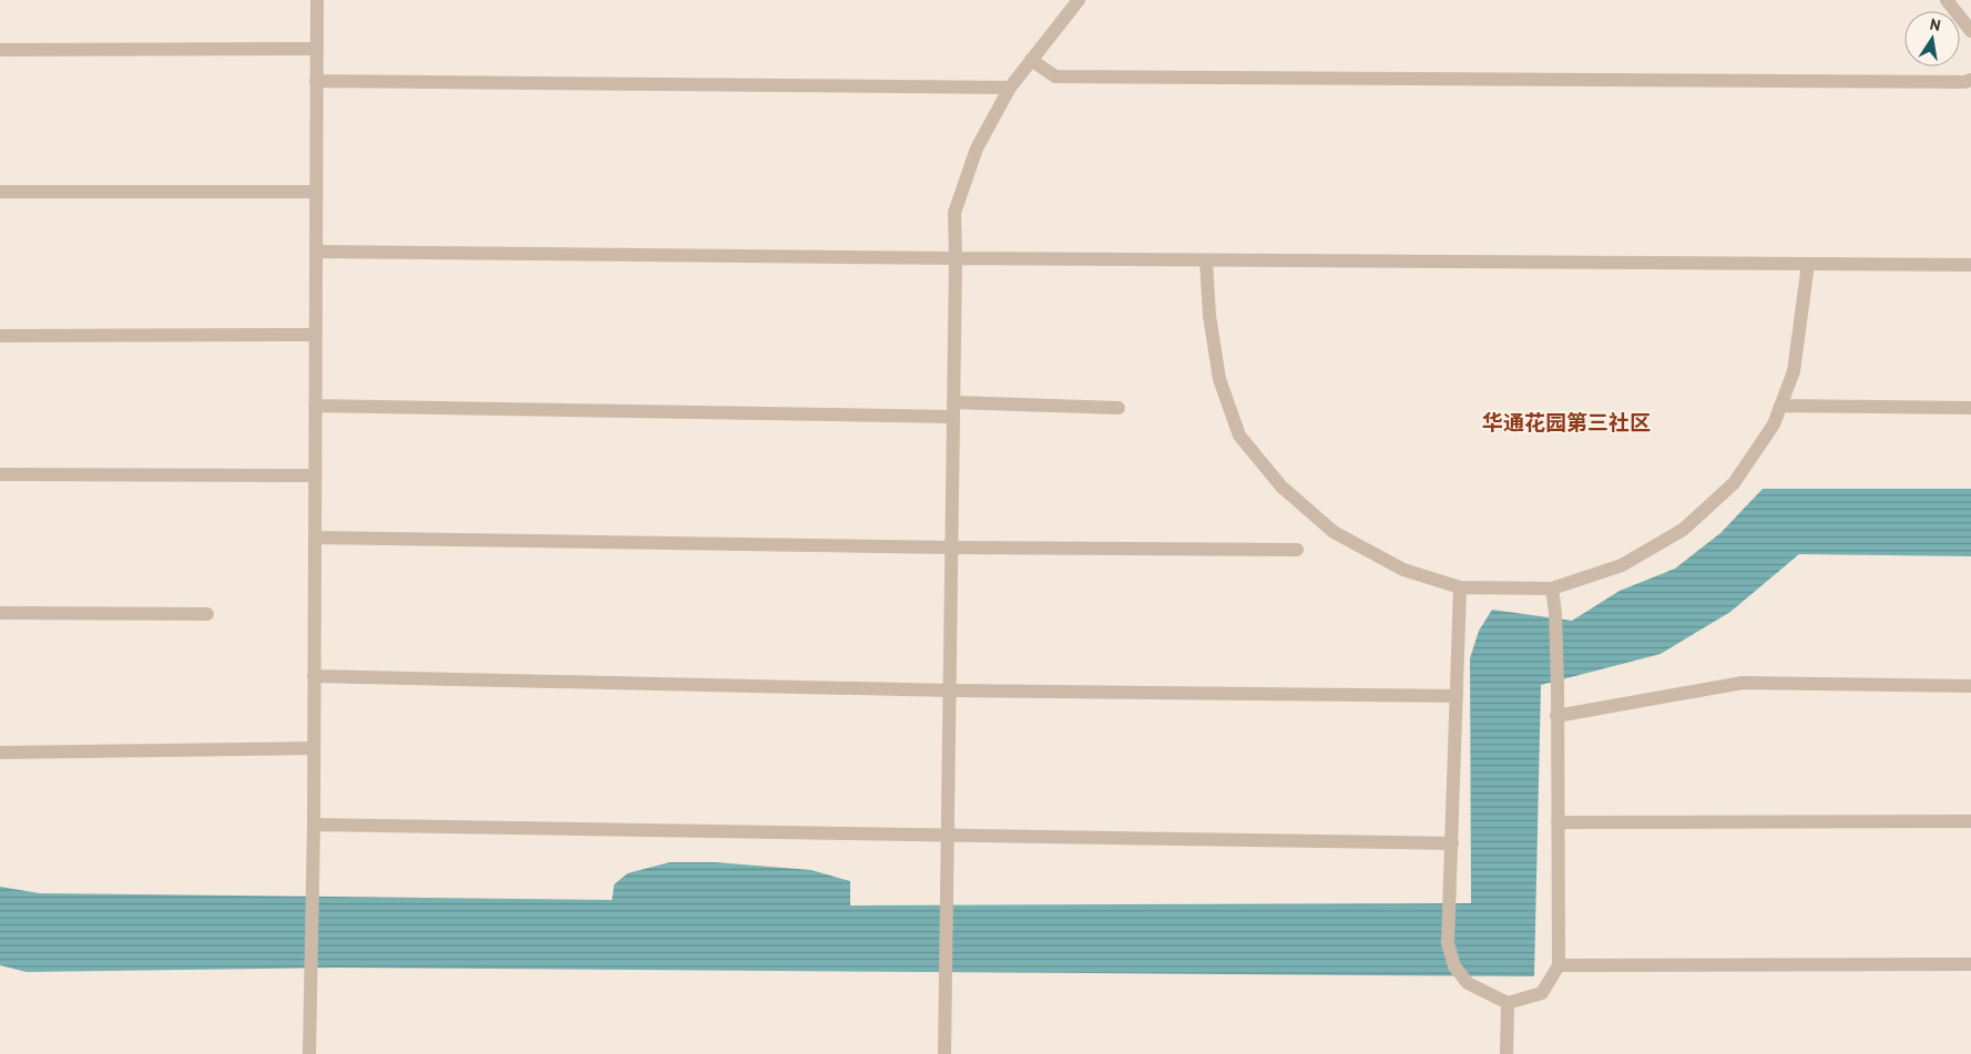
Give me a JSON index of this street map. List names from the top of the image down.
{
  "districts": ["华通花园第三社区"],
  "north": "top"
}
